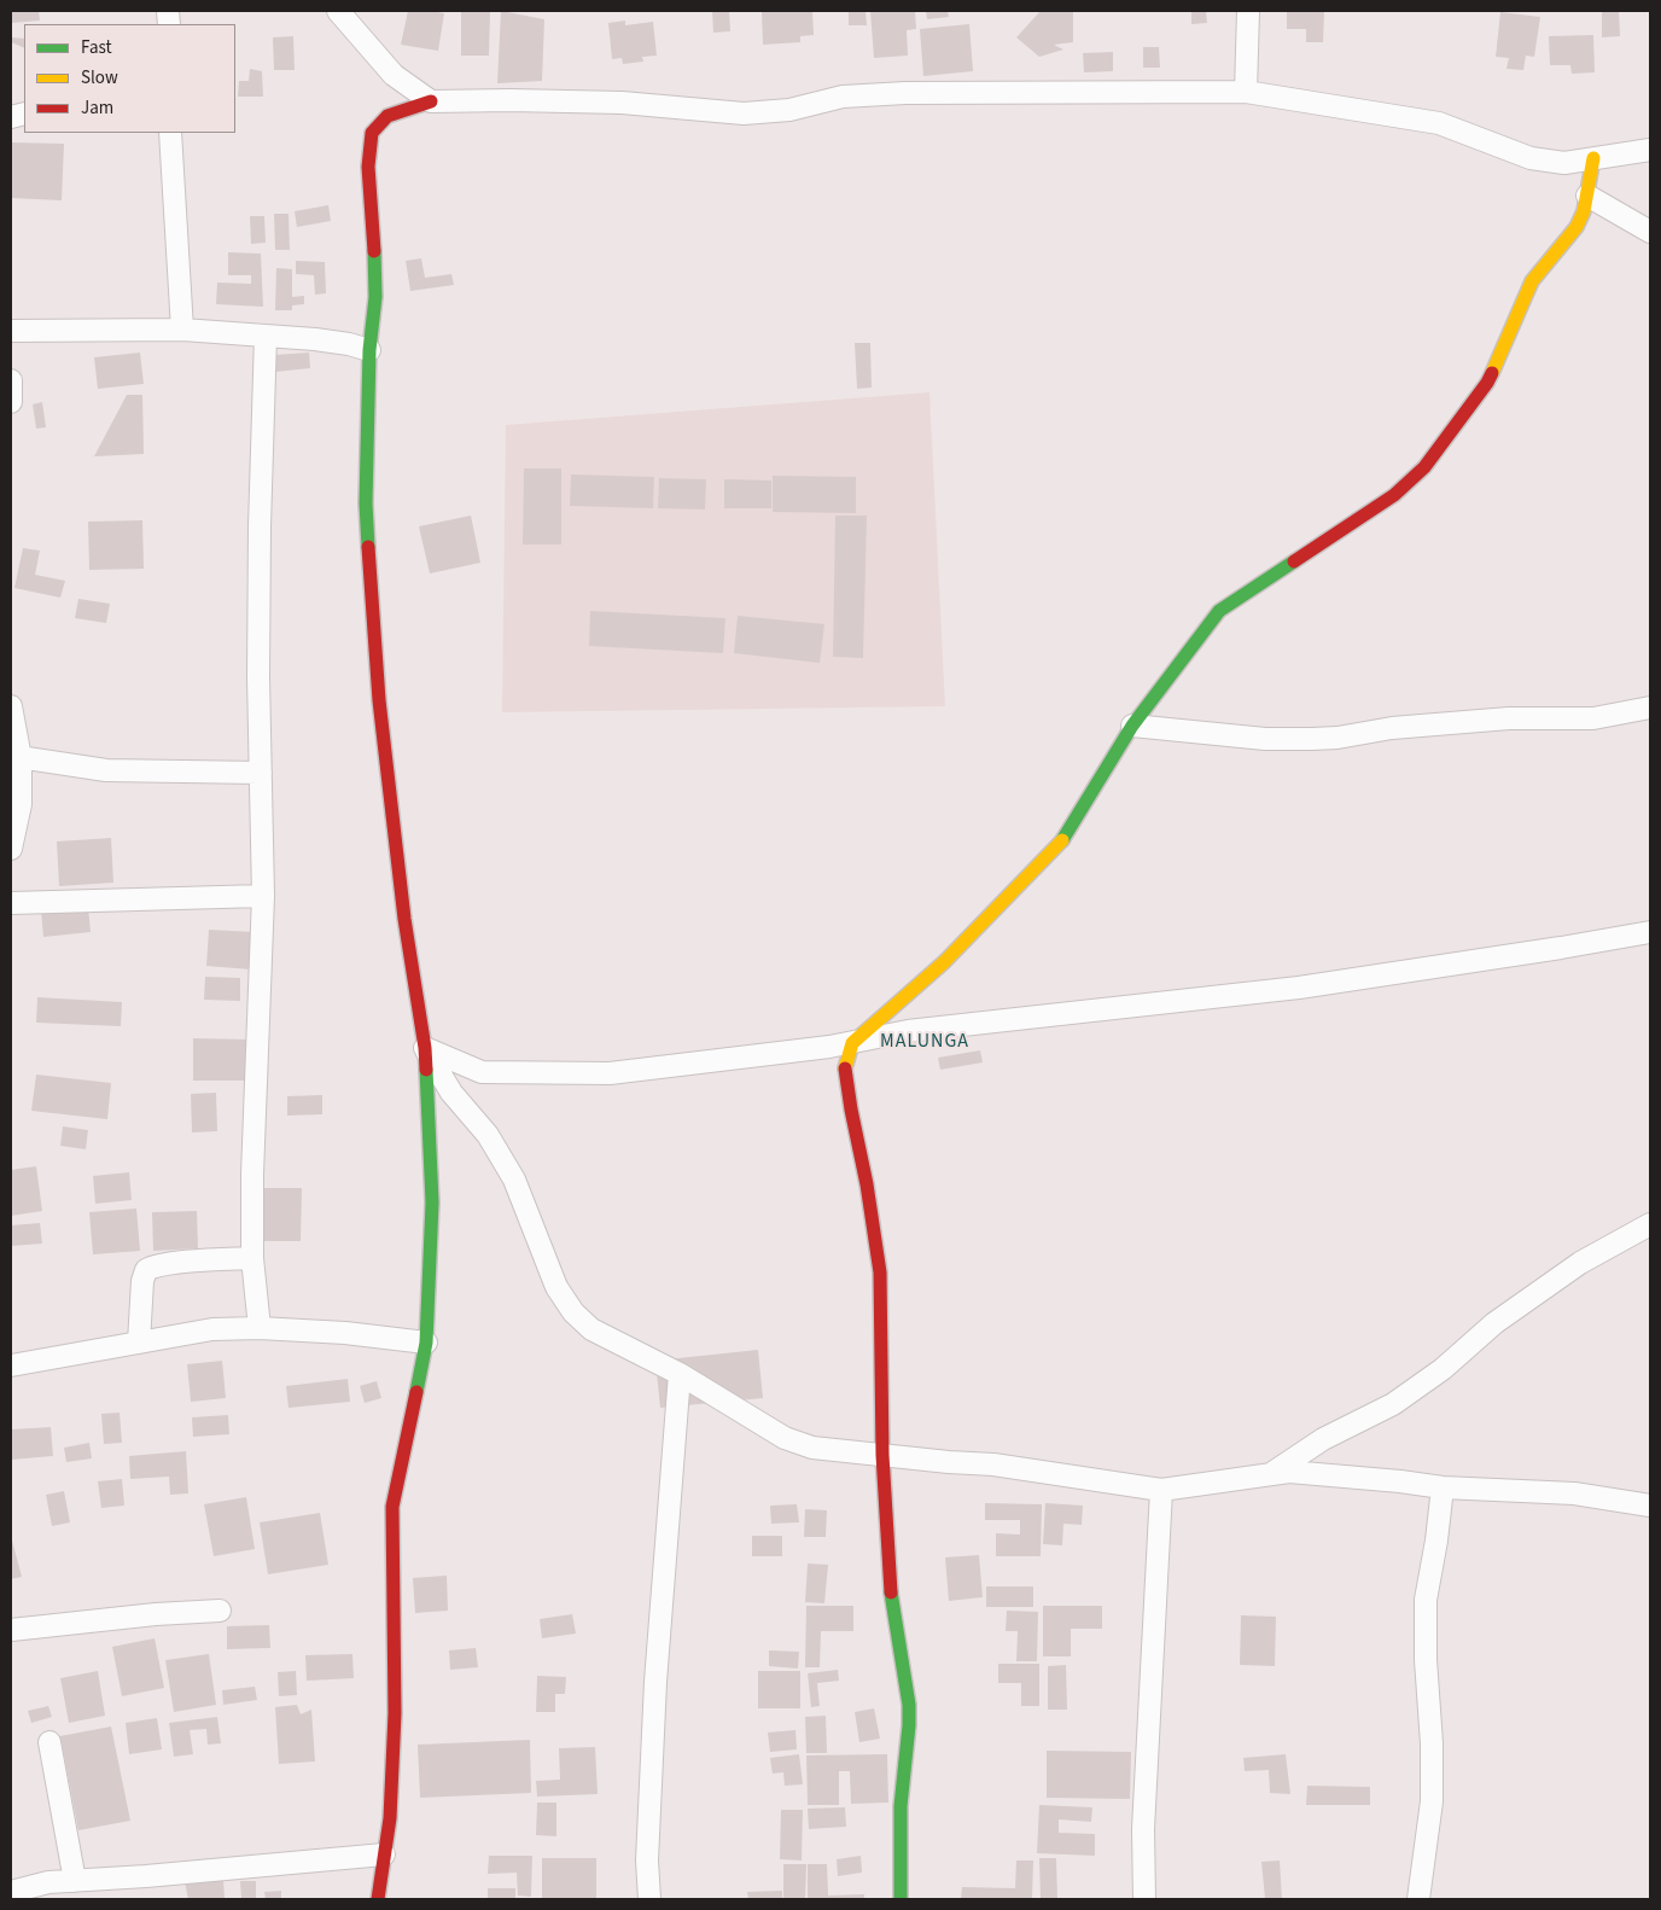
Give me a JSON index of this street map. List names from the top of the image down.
{
  "districts": ["MALUNGA"],
  "legend": ["Fast", "Slow", "Jam"]
}
